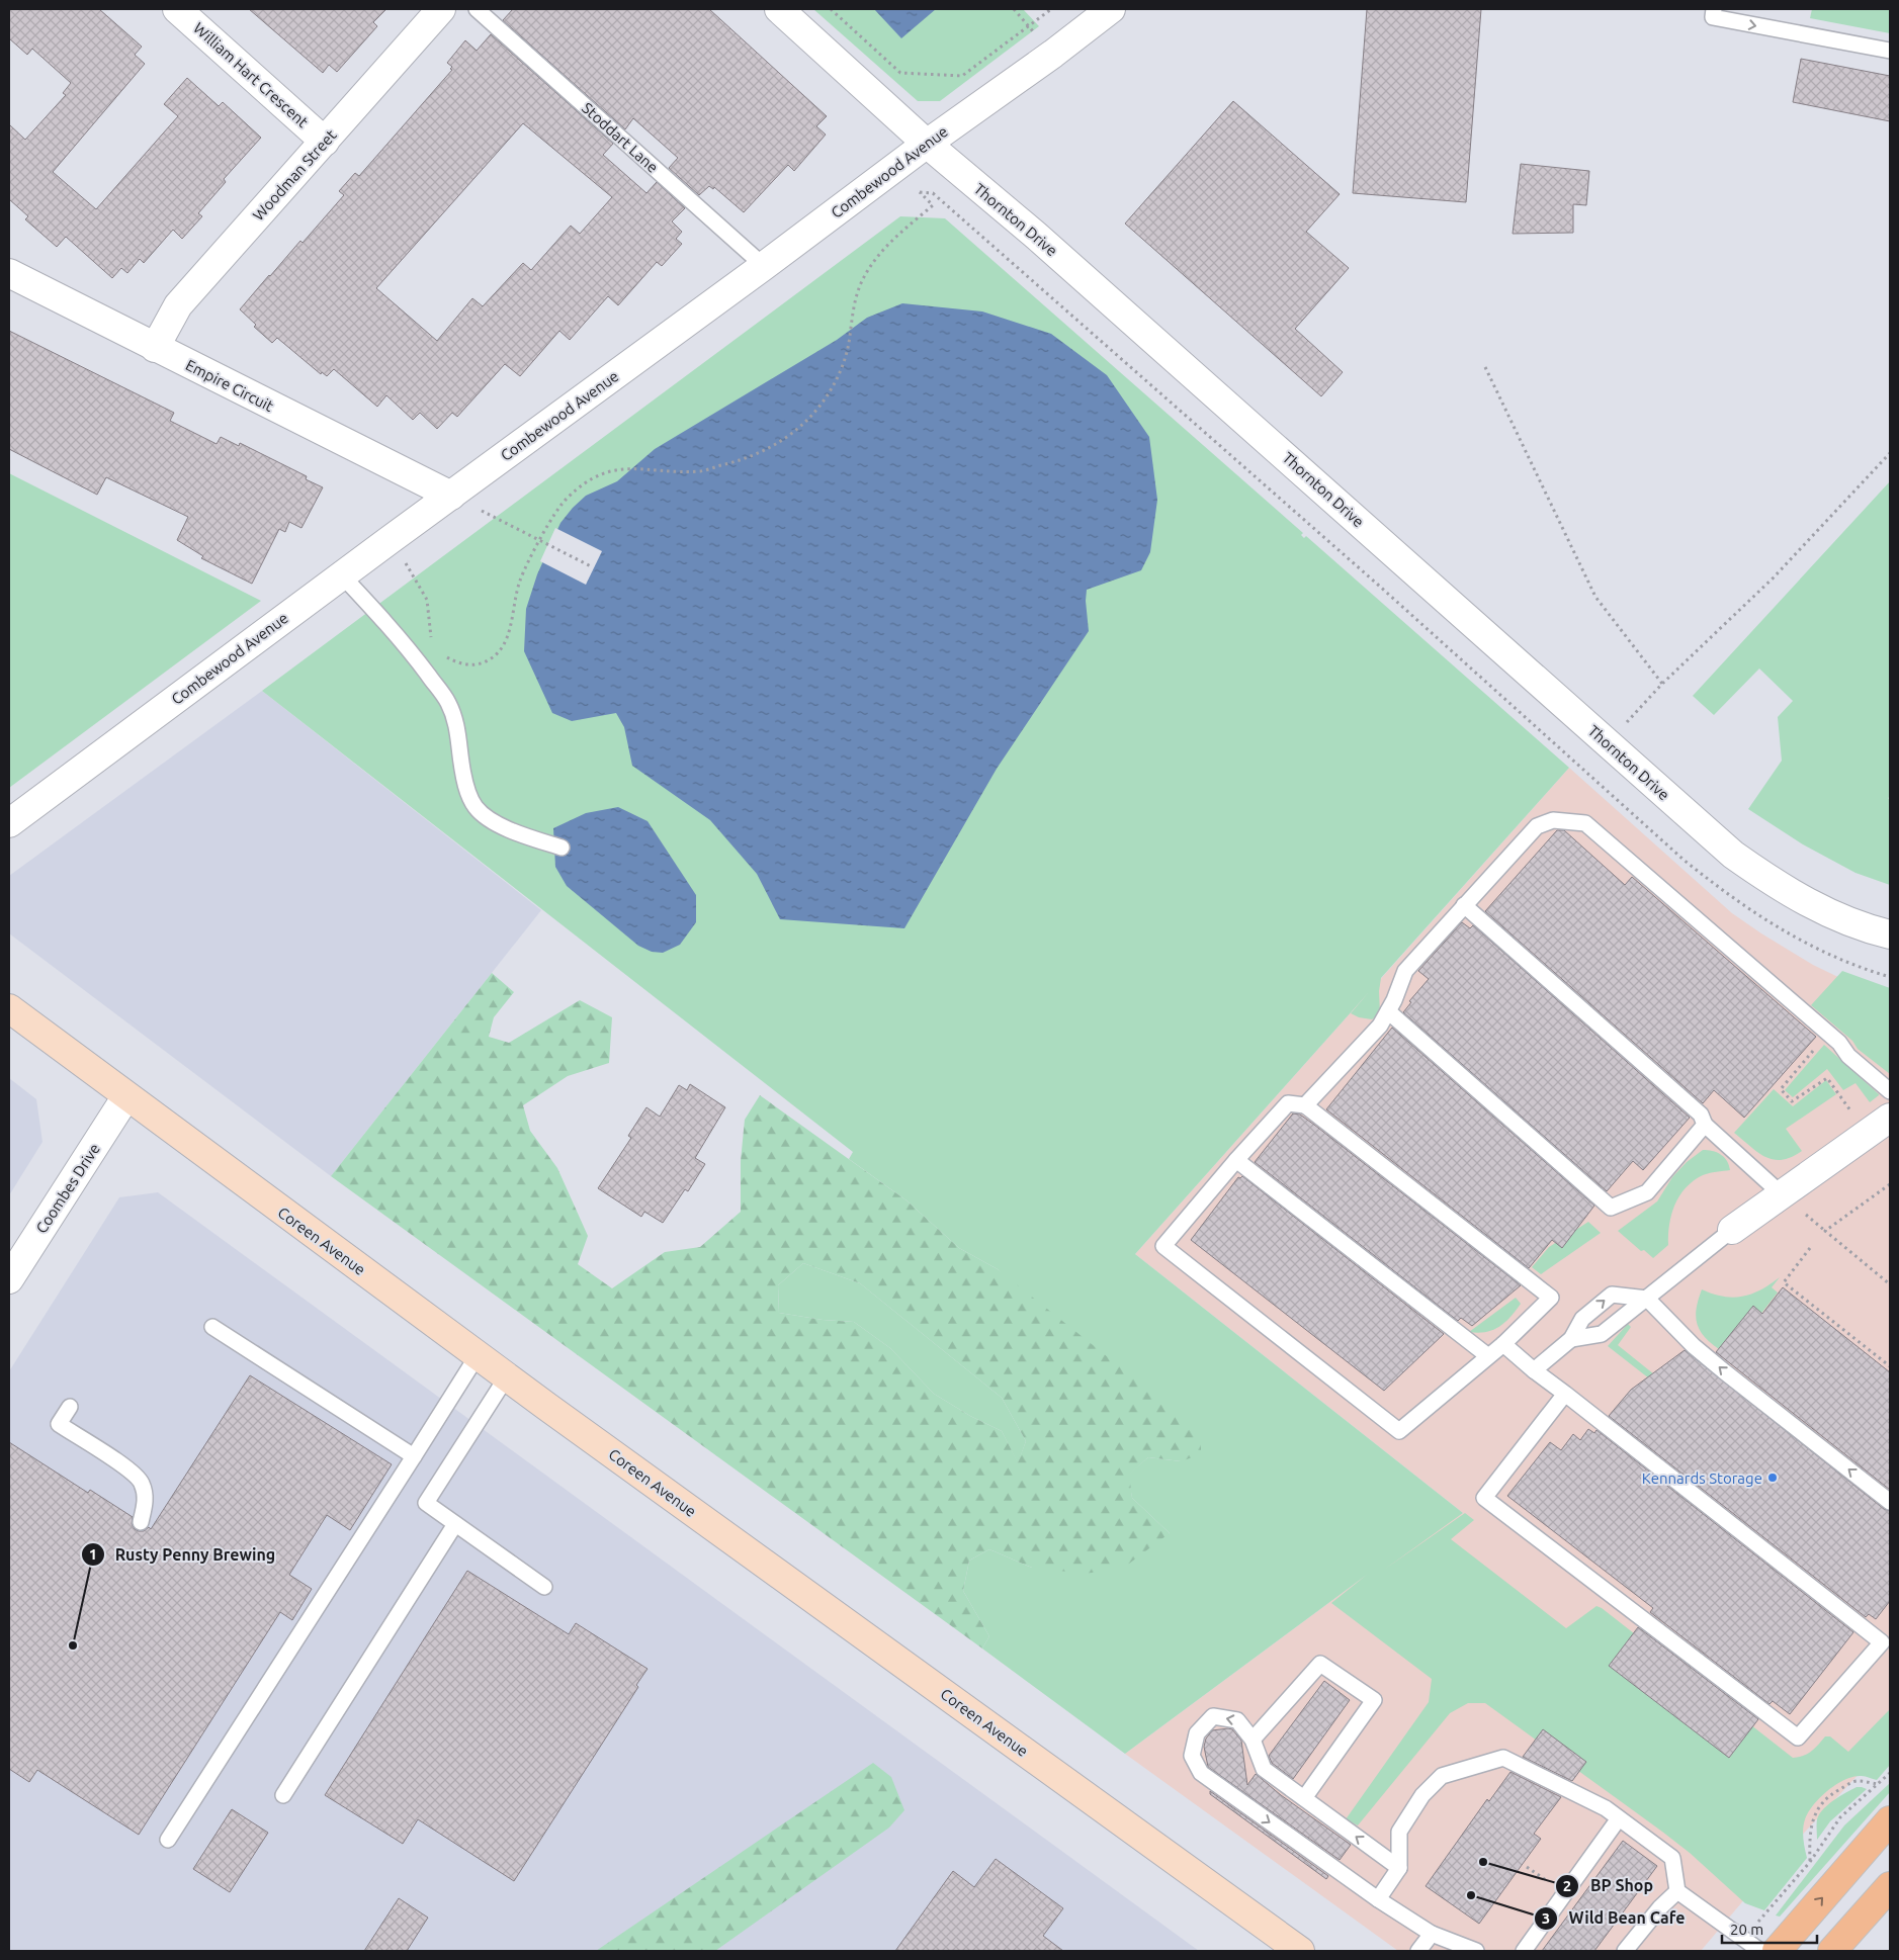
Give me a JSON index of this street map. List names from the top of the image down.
{
  "streets": {
    "street": [
      "William Hart Crescent",
      "Combewood Avenue",
      "Woodman Street",
      "Thornton Drive",
      "Empire Circuit",
      "Coombes Drive",
      "Coreen Avenue"
    ],
    "lane": ["Stoddart Lane"]
  },
  "crossings": [
    ["William Hart Crescent", "Woodman Street"],
    ["Stoddart Lane", "Combewood Avenue"],
    ["Combewood Avenue", "Thornton Drive"],
    ["Combewood Avenue", "Empire Circuit"],
    ["Woodman Street", "Empire Circuit"],
    ["Coombes Drive", "Coreen Avenue"]
  ],
  "places": [
    "Kennards Storage",
    "Rusty Penny Brewing",
    "BP Shop",
    "Wild Bean Cafe"
  ],
  "scale_bar": "20 m"
}
